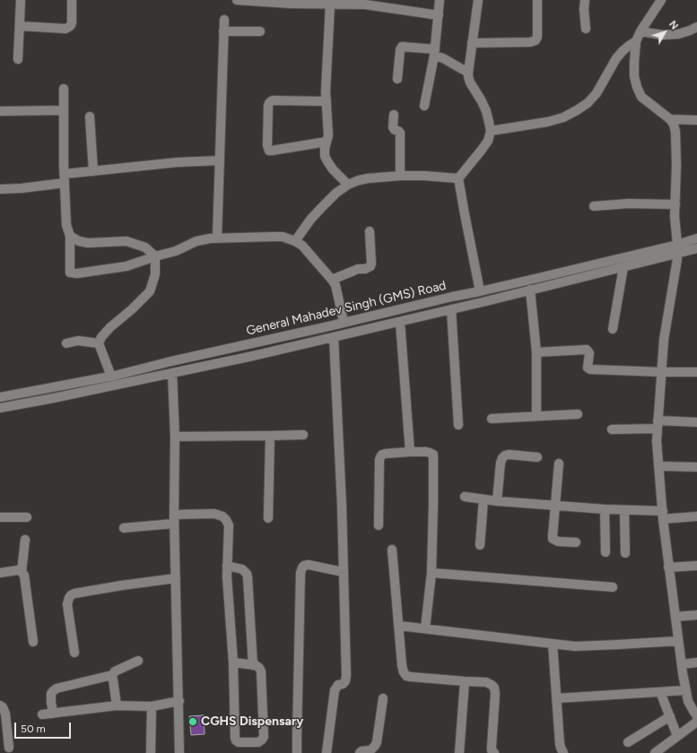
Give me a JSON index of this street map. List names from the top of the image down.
{
  "streets": {
    "street": ["General Mahadev Singh (GMS) Road"]
  },
  "places": ["CGHS Dispensary"],
  "scale_bar": "50 m",
  "north": "top right"
}
